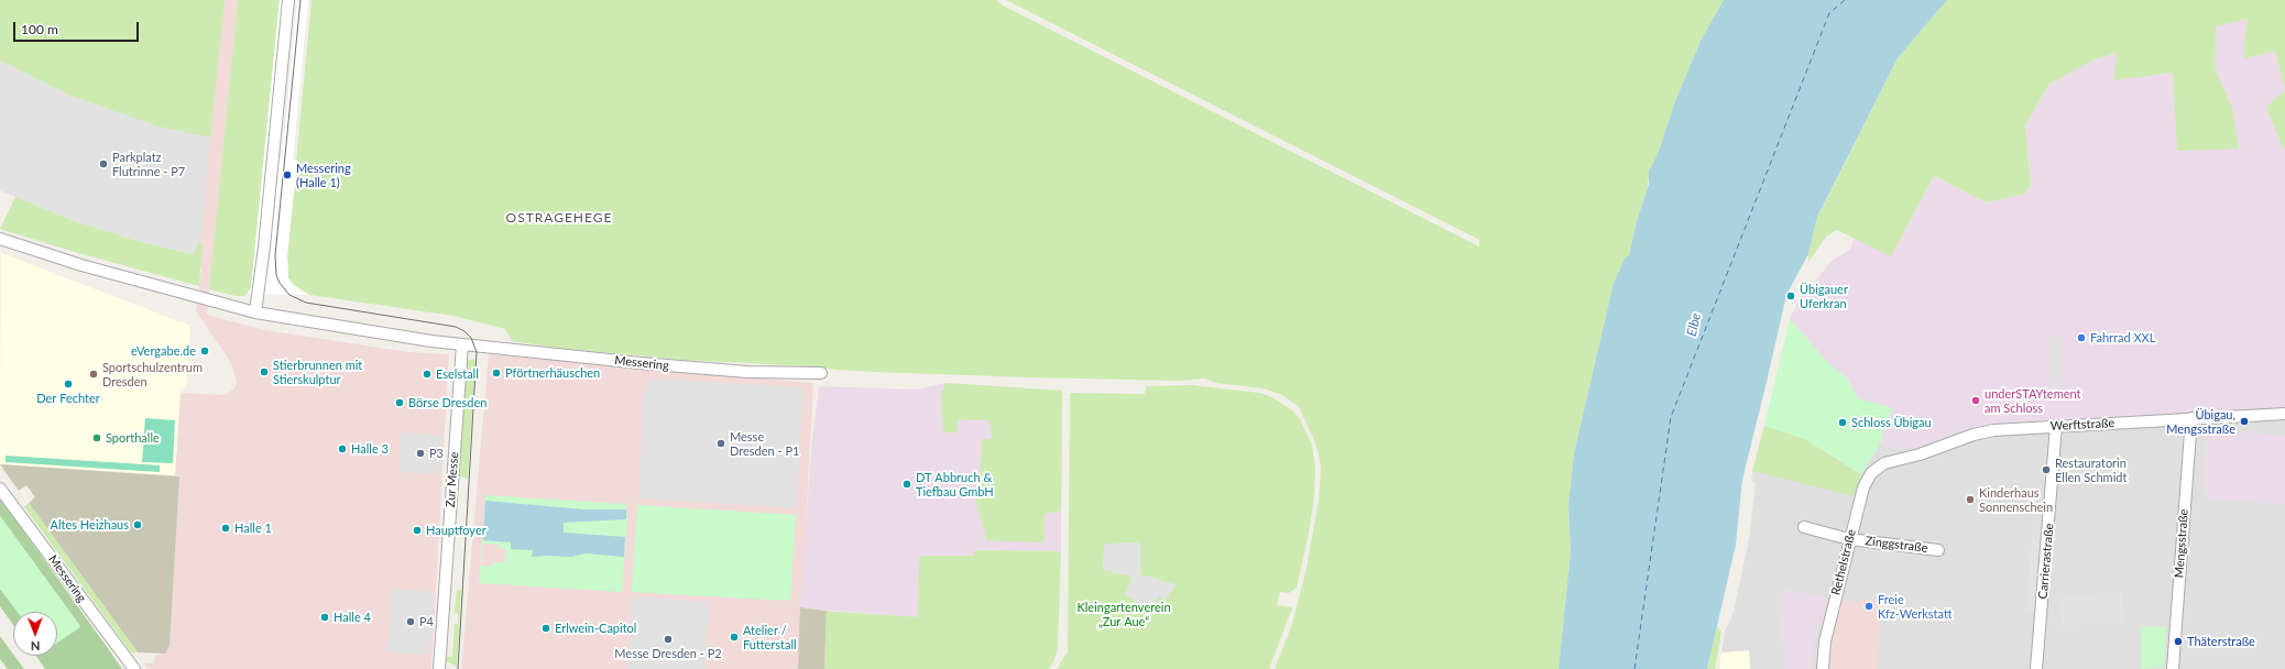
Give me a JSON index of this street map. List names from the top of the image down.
{
  "streets": {
    "street": [
      "Messering",
      "Werftstraße",
      "Zur Messe",
      "Mengsstraße",
      "Zinggstraße",
      "Carrierastraße",
      "Rethelstraße"
    ]
  },
  "crossings": [
    ["Messering", "Zur Messe"],
    ["Werftstraße", "Mengsstraße"],
    ["Werftstraße", "Carrierastraße"],
    ["Werftstraße", "Rethelstraße"],
    ["Zinggstraße", "Rethelstraße"]
  ],
  "districts": ["OSTRAGEHEGE"],
  "water": ["Elbe"],
  "parks": ["Kleingartenverein „Zur Aue“"],
  "places": [
    "Parkplatz Flutrinne - P7",
    "Messering (Halle 1)",
    "Übigauer Uferkran",
    "Fahrrad XXL",
    "eVergabe.de",
    "Stierbrunnen mit Stierskulptur",
    "Pförtnerhäuschen",
    "Sportschulzentrum Dresden",
    "Eselstall",
    "Der Fechter",
    "underSTAYtement am Schloss",
    "Börse Dresden",
    "Übigau, Mengsstraße",
    "Schloss Übigau",
    "Sporthalle",
    "Messe Dresden - P1",
    "Halle 3",
    "P3",
    "Restauratorin Ellen Schmidt",
    "DT Abbruch & Tiefbau GmbH",
    "Kinderhaus Sonnenschein",
    "Altes Heizhaus",
    "Halle 1",
    "Hauptfoyer",
    "Freie Kfz-Werkstatt",
    "Halle 4",
    "P4",
    "Erlwein-Capitol",
    "Atelier / Futterstall",
    "Messe Dresden - P2",
    "Thäterstraße"
  ],
  "scale_bar": "100 m",
  "north": "bottom"
}
